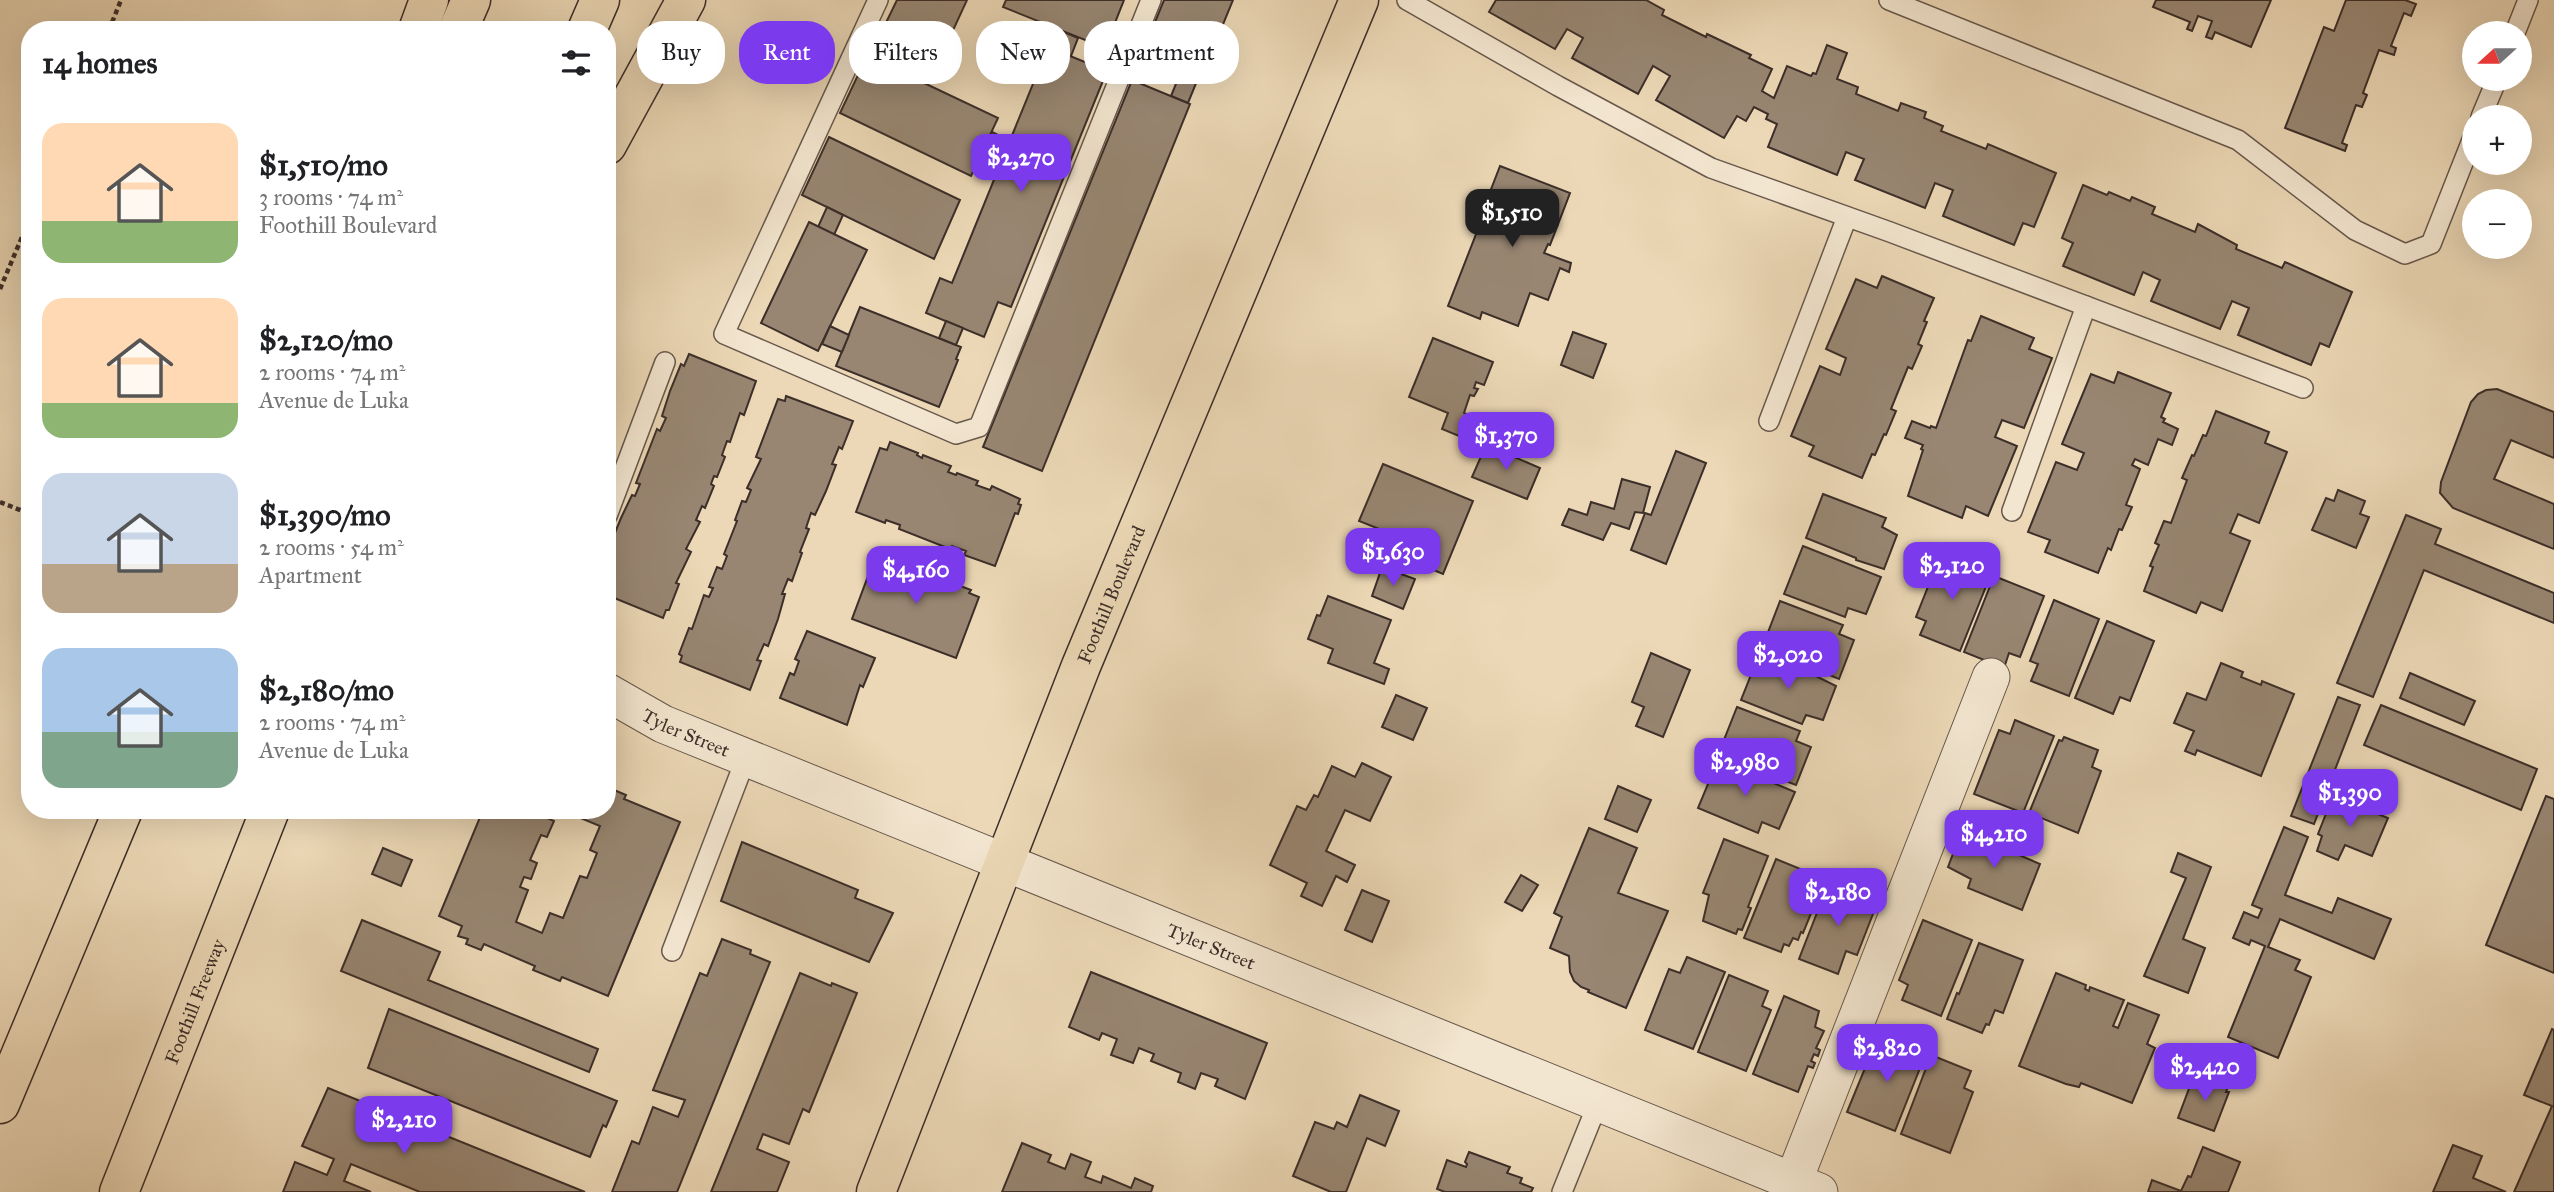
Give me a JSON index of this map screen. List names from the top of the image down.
{
  "streets": {
    "main road": ["Foothill Boulevard", "Foothill Freeway"],
    "street": ["Tyler Street"]
  },
  "crossings": [
    ["Foothill Boulevard", "Tyler Street"]
  ],
  "north": "left",
  "page": {
    "map_buttons": ["+", "−"],
    "chip": [
      "Buy",
      "Rent",
      "Filters",
      "New",
      "Apartment"
    ],
    "heading": "14 homes",
    "list": [
      {
        "name": "$1,510/mo",
        "note": "3 rooms · 74 m² · Foothill Boulevard"
      },
      {
        "name": "$2,120/mo",
        "note": "2 rooms · 74 m² · Avenue de Luka"
      },
      {
        "name": "$1,390/mo",
        "note": "2 rooms · 54 m² · Apartment"
      },
      {
        "name": "$2,180/mo",
        "note": "2 rooms · 74 m² · Avenue de Luka"
      }
    ],
    "price": [
      "$2,270",
      "$1,510",
      "$1,370",
      "$1,630",
      "$2,120",
      "$4,160",
      "$2,020",
      "$2,980",
      "$1,390",
      "$4,210",
      "$2,180",
      "$2,820",
      "$2,420",
      "$2,210"
    ]
  }
}
